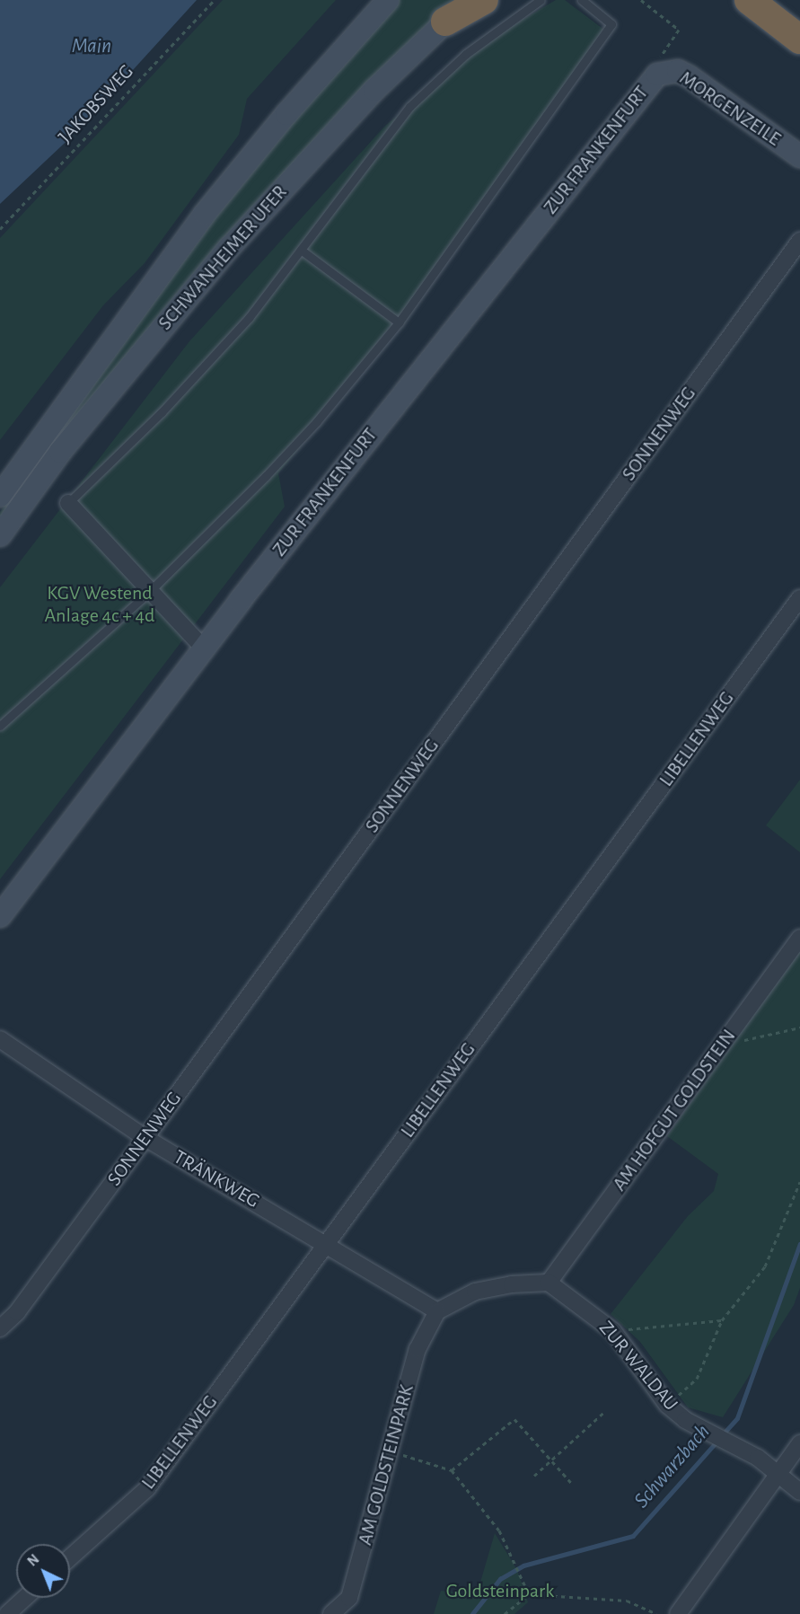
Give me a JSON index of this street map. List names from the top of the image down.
{
  "streets": {
    "main road": ["MORGENZEILE", "ZUR FRANKENFURT", "SCHWANHEIMER UFER"],
    "street": [
      "SONNENWEG",
      "LIBELLENWEG",
      "AM HOFGUT GOLDSTEIN",
      "TRÄNKWEG",
      "ZUR WALDAU",
      "AM GOLDSTEINPARK"
    ],
    "path": ["JAKOBSWEG"]
  },
  "crossings": [
    ["MORGENZEILE", "ZUR FRANKENFURT"],
    ["SONNENWEG", "TRÄNKWEG"],
    ["LIBELLENWEG", "TRÄNKWEG"],
    ["AM HOFGUT GOLDSTEIN", "ZUR WALDAU"],
    ["TRÄNKWEG", "AM GOLDSTEINPARK"]
  ],
  "water": ["Main", "Schwarzbach"],
  "parks": ["KGV Westend Anlage 4c + 4d", "Goldsteinpark"],
  "north": "top left"
}
